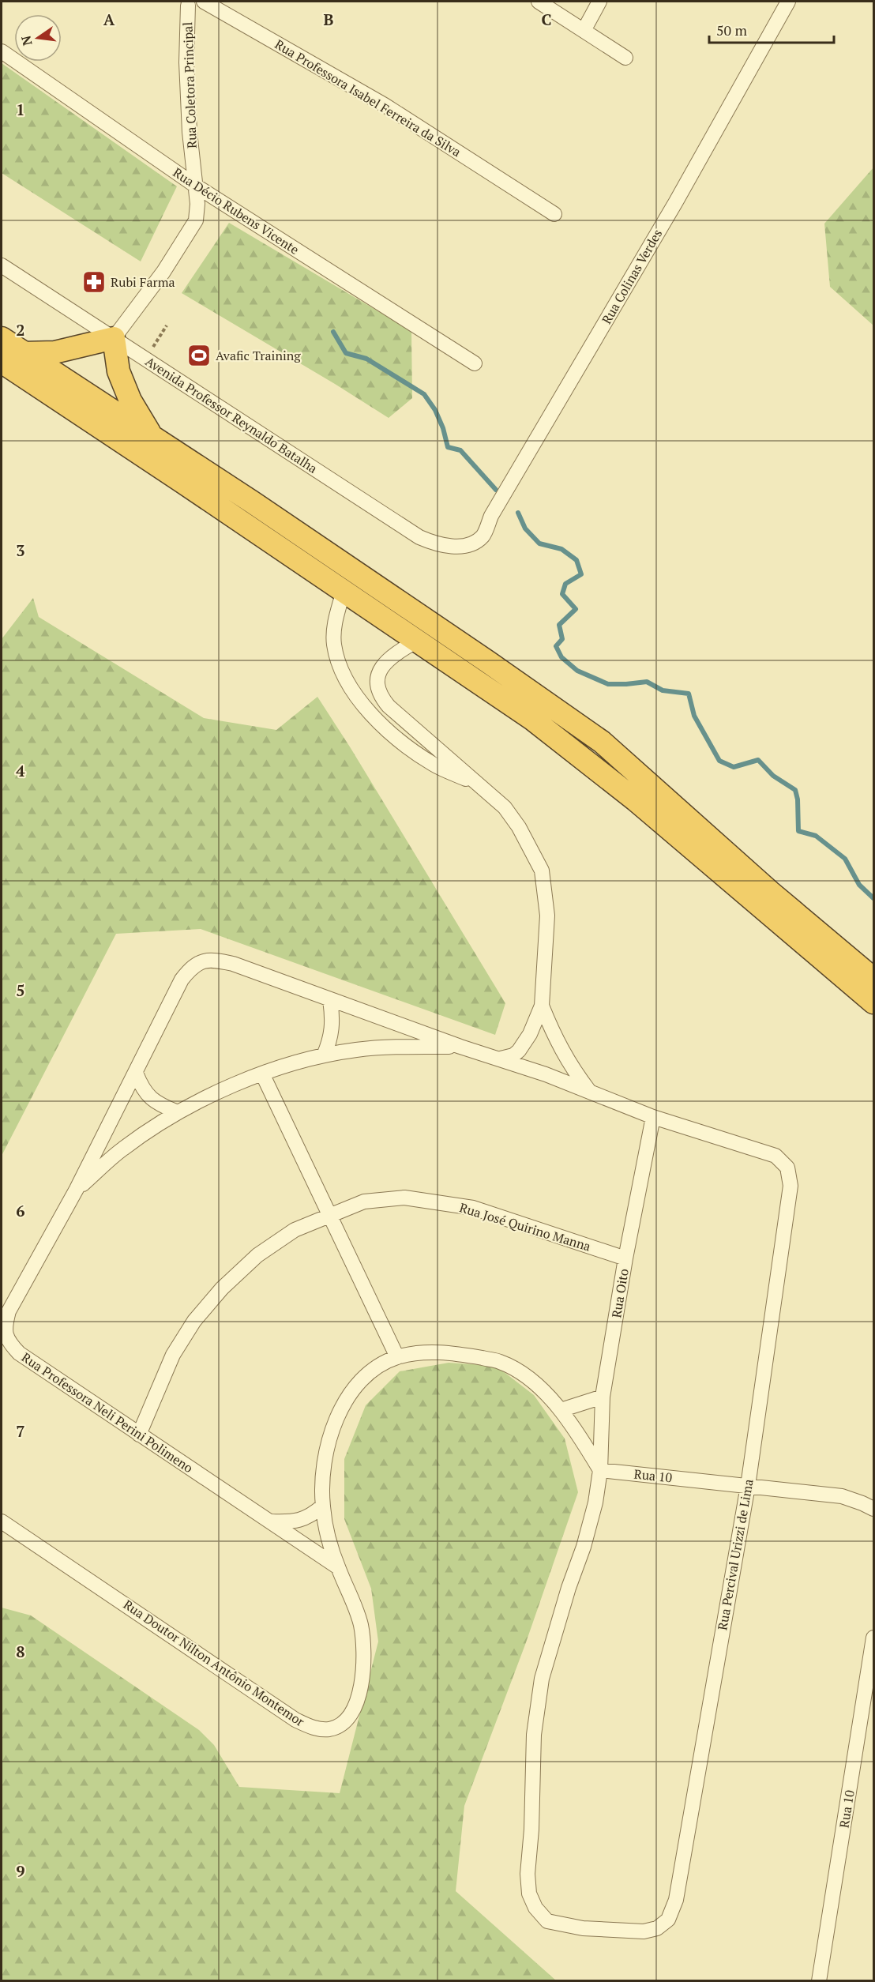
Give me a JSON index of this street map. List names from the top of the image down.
{
  "streets": {
    "street": [
      "Rua Coletora Principal",
      "Rua Professora Isabel Ferreira da Silva",
      "Rua Décio Rubens Vicente",
      "Rua Colinas Verdes",
      "Avenida Professor Reynaldo Batalha",
      "Rua José Quirino Manna",
      "Rua Oito",
      "Rua Professora Neli Perini Polimeno",
      "Rua 10",
      "Rua Percival Urizzi de Lima",
      "Rua Doutor Nilton Antônio Montemor"
    ]
  },
  "crossings": [
    ["Rua Coletora Principal", "Rua Décio Rubens Vicente"],
    ["Rua Coletora Principal", "Avenida Professor Reynaldo Batalha"],
    ["Rua Colinas Verdes", "Avenida Professor Reynaldo Batalha"],
    ["Rua José Quirino Manna", "Rua Oito"],
    ["Rua José Quirino Manna", "Rua Professora Neli Perini Polimeno"],
    ["Rua Oito", "Rua 10"],
    ["Rua Oito", "Rua Percival Urizzi de Lima"],
    ["Rua Oito", "Rua Doutor Nilton Antônio Montemor"],
    ["Rua Professora Neli Perini Polimeno", "Rua Doutor Nilton Antônio Montemor"],
    ["Rua 10", "Rua Percival Urizzi de Lima"],
    ["Rua 10", "Rua Doutor Nilton Antônio Montemor"],
    ["Rua Percival Urizzi de Lima", "Rua Doutor Nilton Antônio Montemor"]
  ],
  "places": {
    "pharmacy": ["Rubi Farma"],
    "sports": ["Avafic Training"]
  },
  "scale_bar": "50 m",
  "north": "left",
  "grid": {
    "columns": ["A", "B", "C"],
    "rows": [
      "1",
      "2",
      "3",
      "4",
      "5",
      "6",
      "7",
      "8",
      "9"
    ]
  }
}
